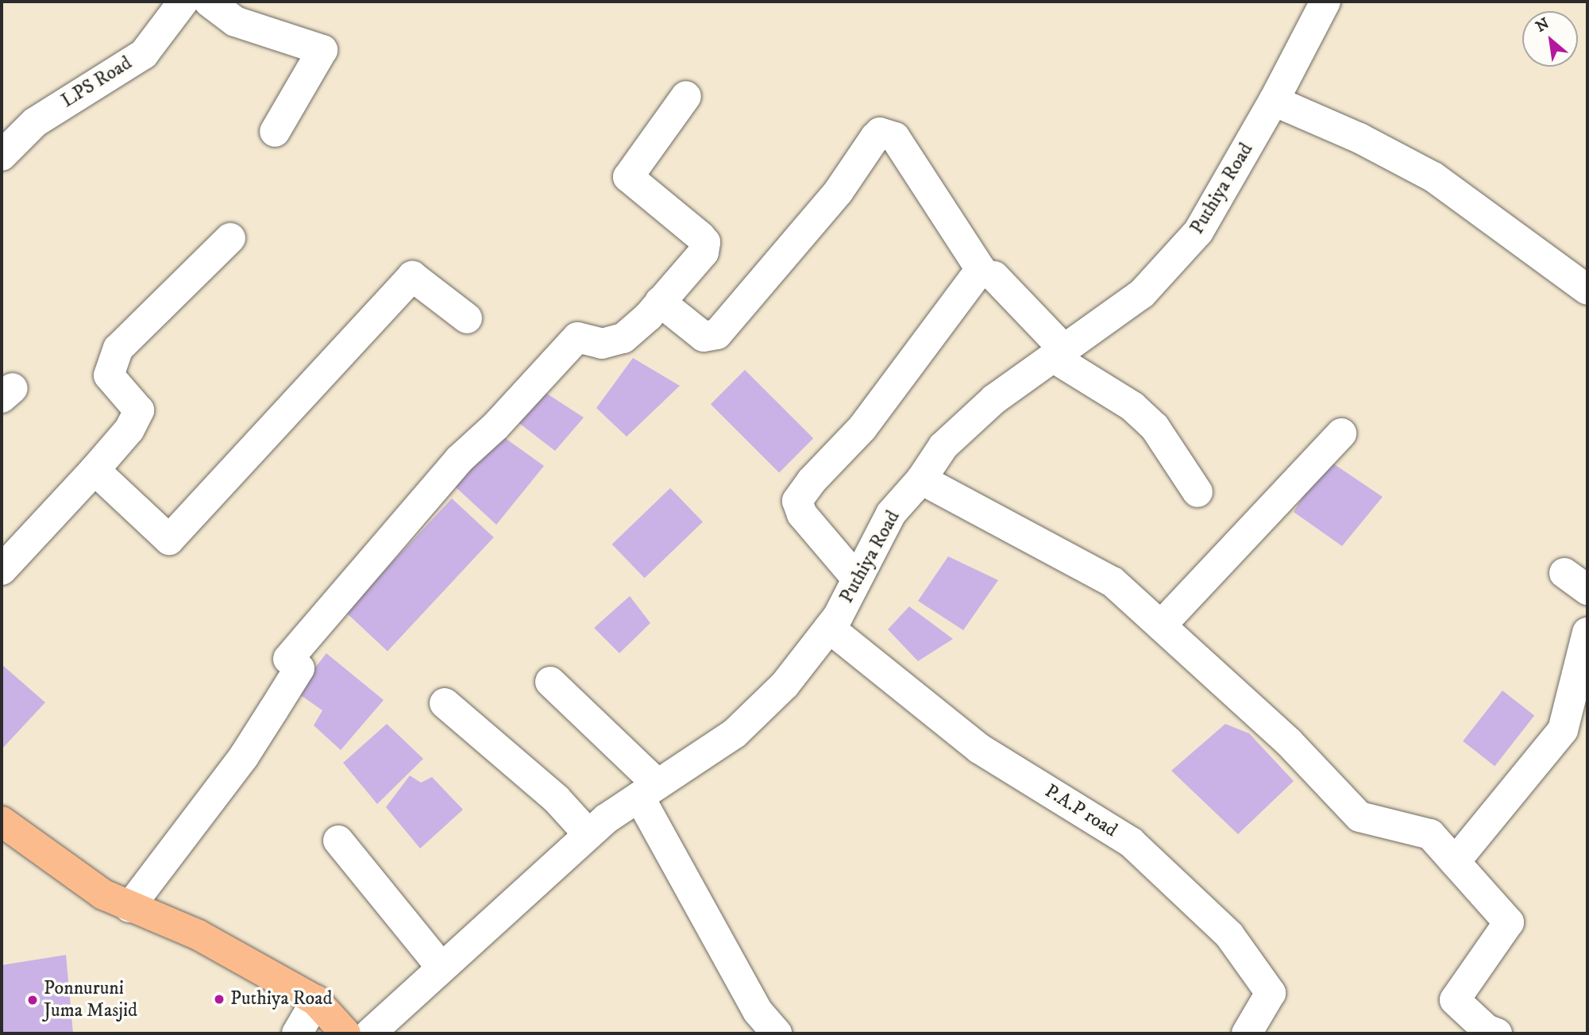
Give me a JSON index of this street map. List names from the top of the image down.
{
  "streets": {
    "street": ["LPS Road", "Puthiya Road", "P.A.P road"]
  },
  "crossings": [
    ["Puthiya Road", "P.A.P road"]
  ],
  "places": ["Puthiya Road", "Ponnuruni Juma Masjid"],
  "north": "top left"
}
